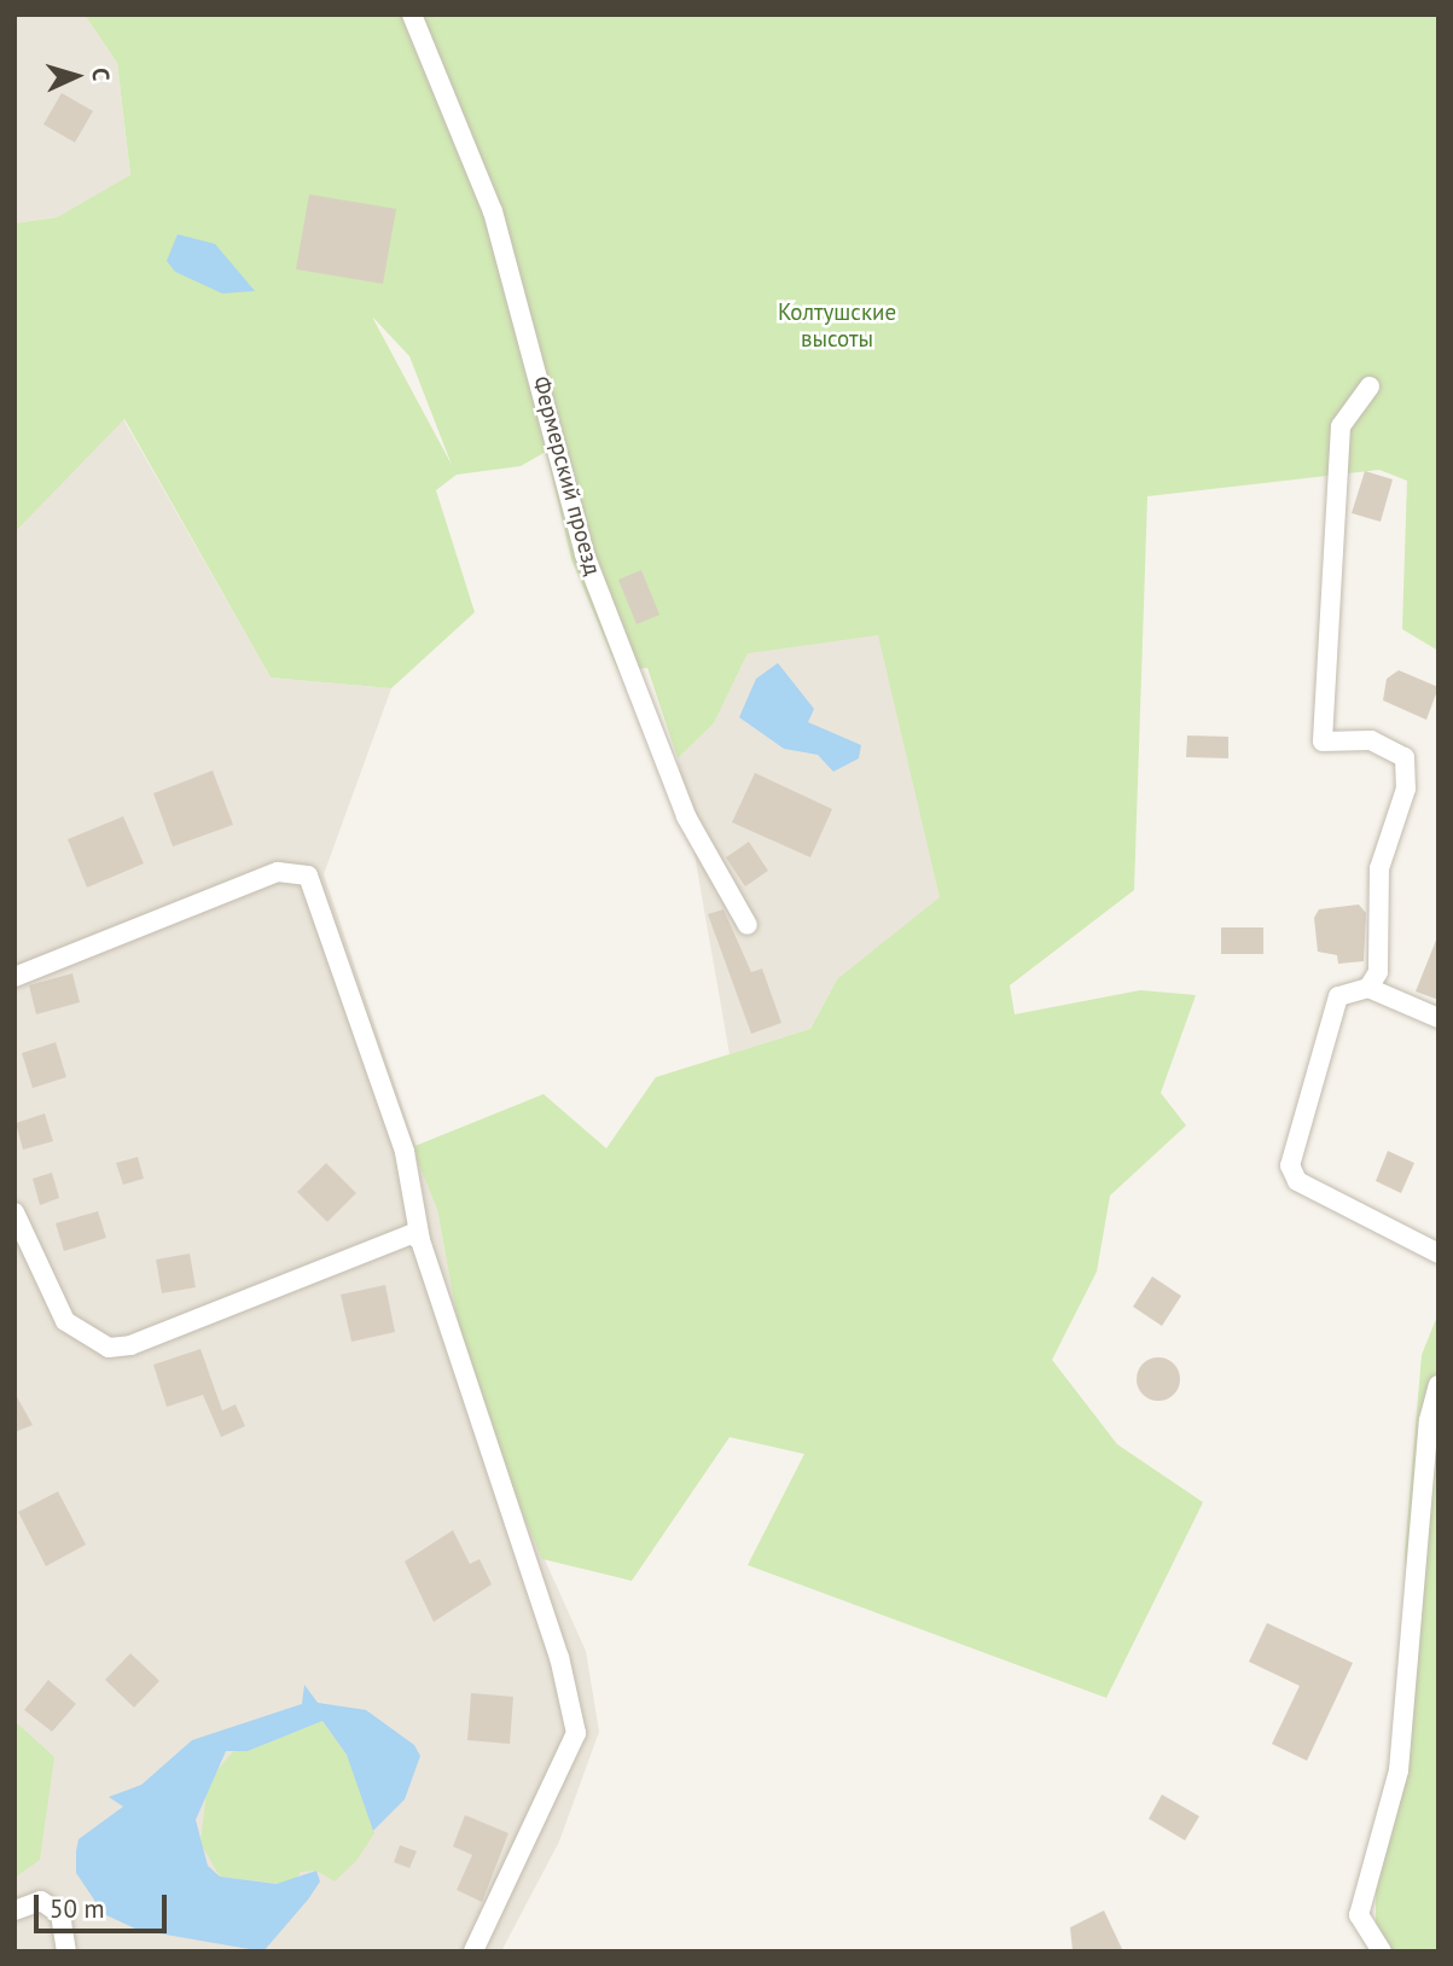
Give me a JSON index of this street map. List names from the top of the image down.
{
  "streets": {
    "street": ["Фермерский проезд"]
  },
  "parks": ["Колтушские высоты"],
  "scale_bar": "50 m",
  "north": "right"
}
